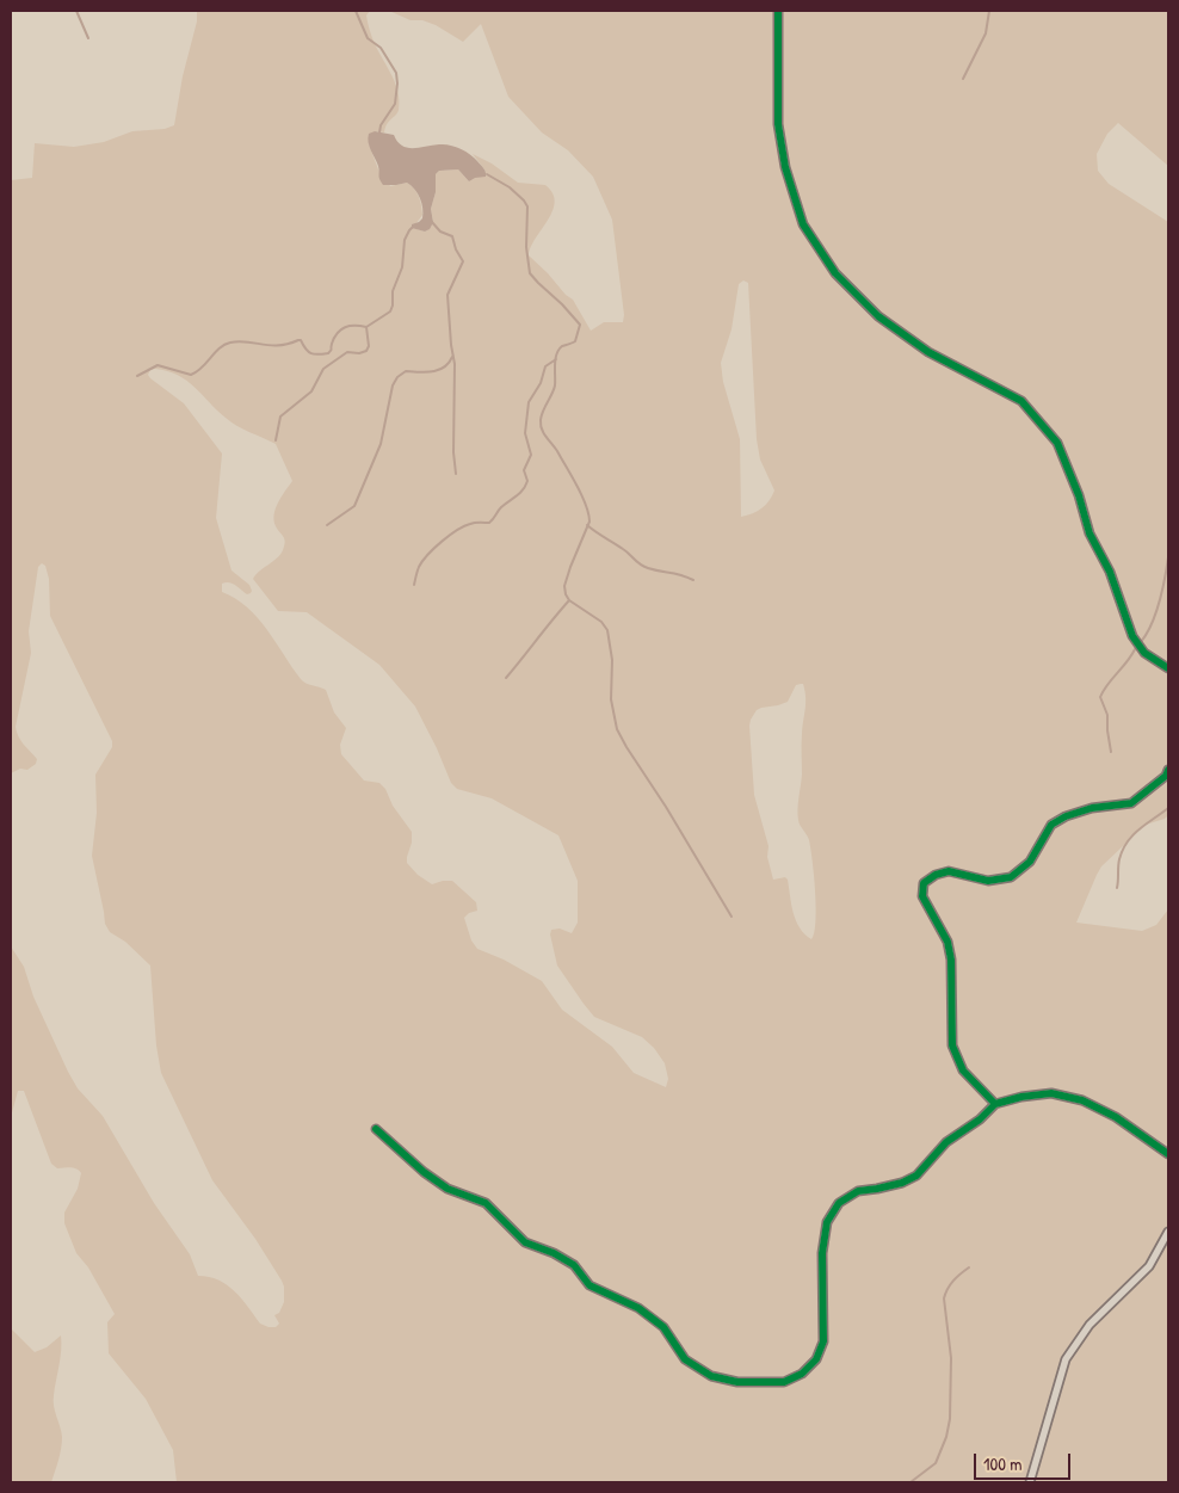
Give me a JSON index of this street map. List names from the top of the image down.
{
  "scale_bar": "100 m"
}
